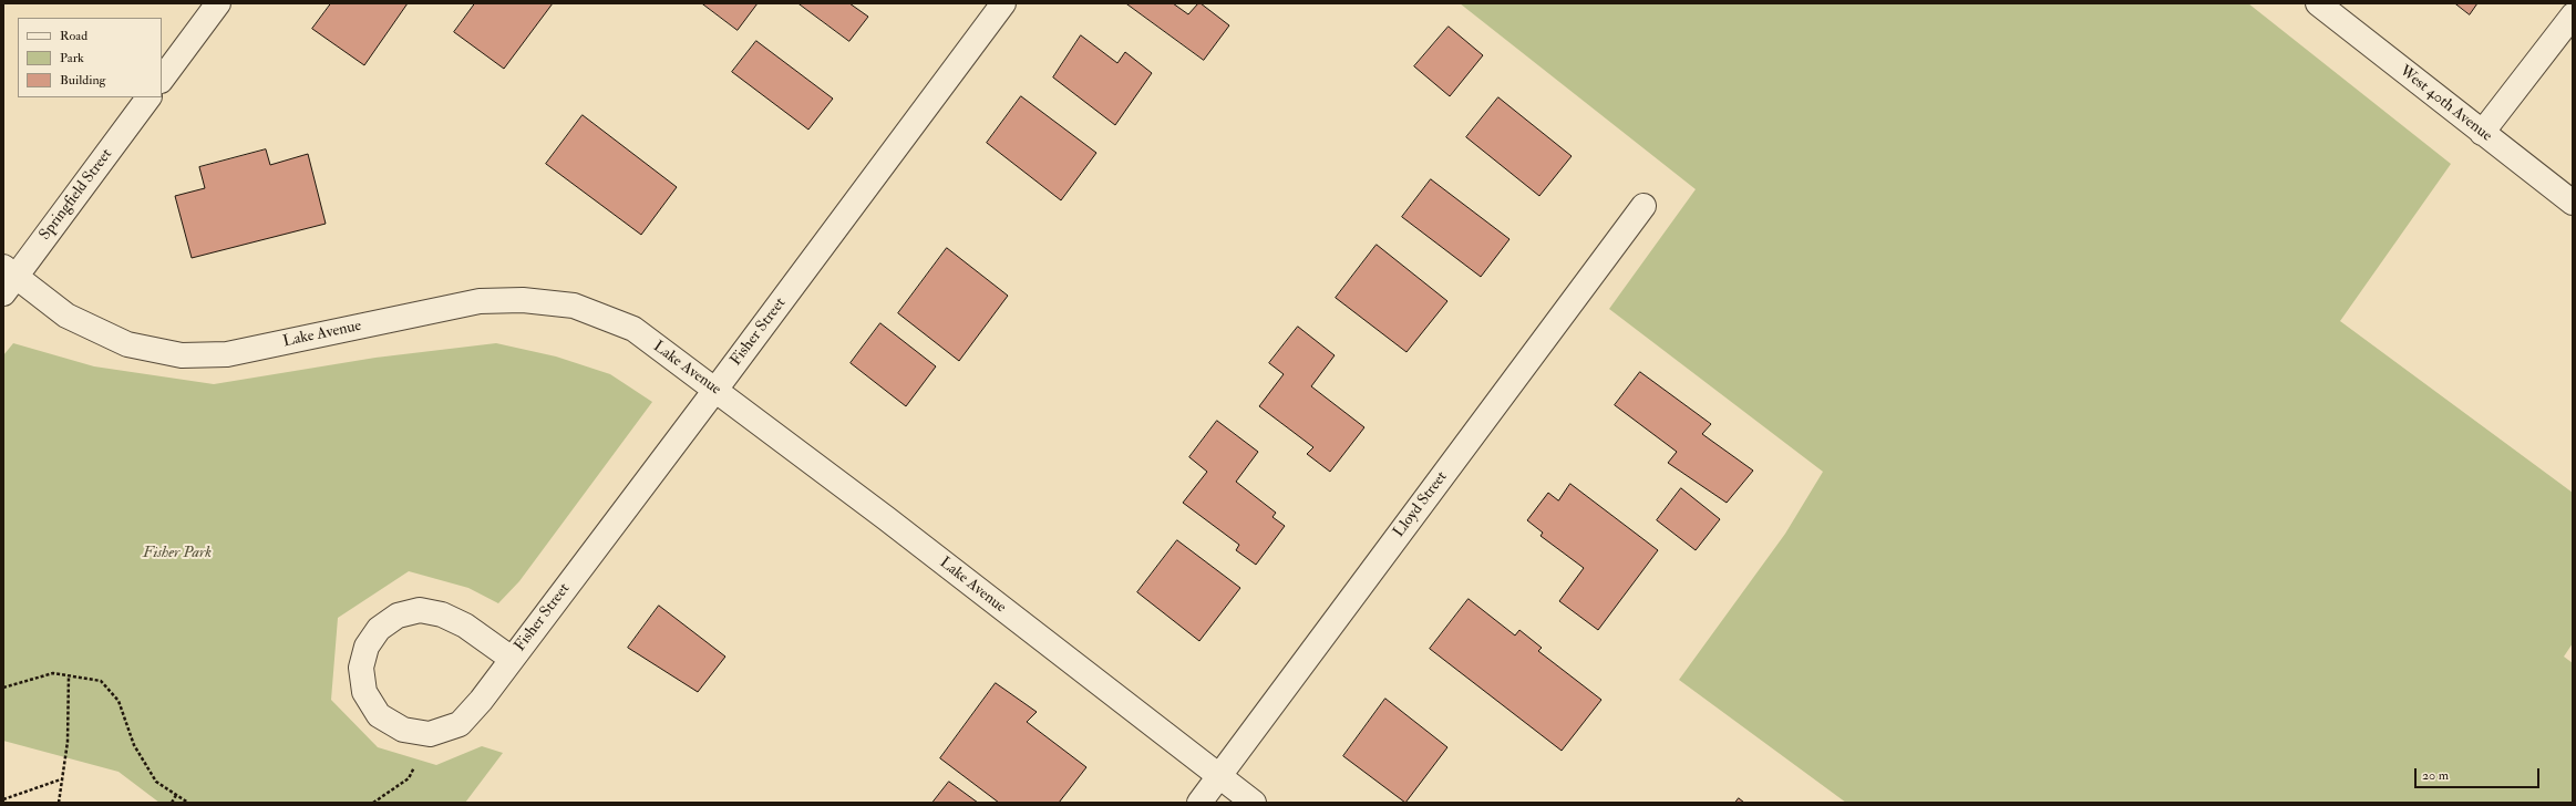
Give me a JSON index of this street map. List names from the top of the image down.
{
  "streets": {
    "street": [
      "West 40th Avenue",
      "Springfield Street",
      "Fisher Street",
      "Lake Avenue",
      "Lloyd Street"
    ]
  },
  "crossings": [
    ["Springfield Street", "Lake Avenue"],
    ["Fisher Street", "Lake Avenue"],
    ["Lake Avenue", "Lloyd Street"]
  ],
  "parks": ["Fisher Park"],
  "legend": ["Road", "Park", "Building"],
  "scale_bar": "20 m"
}
